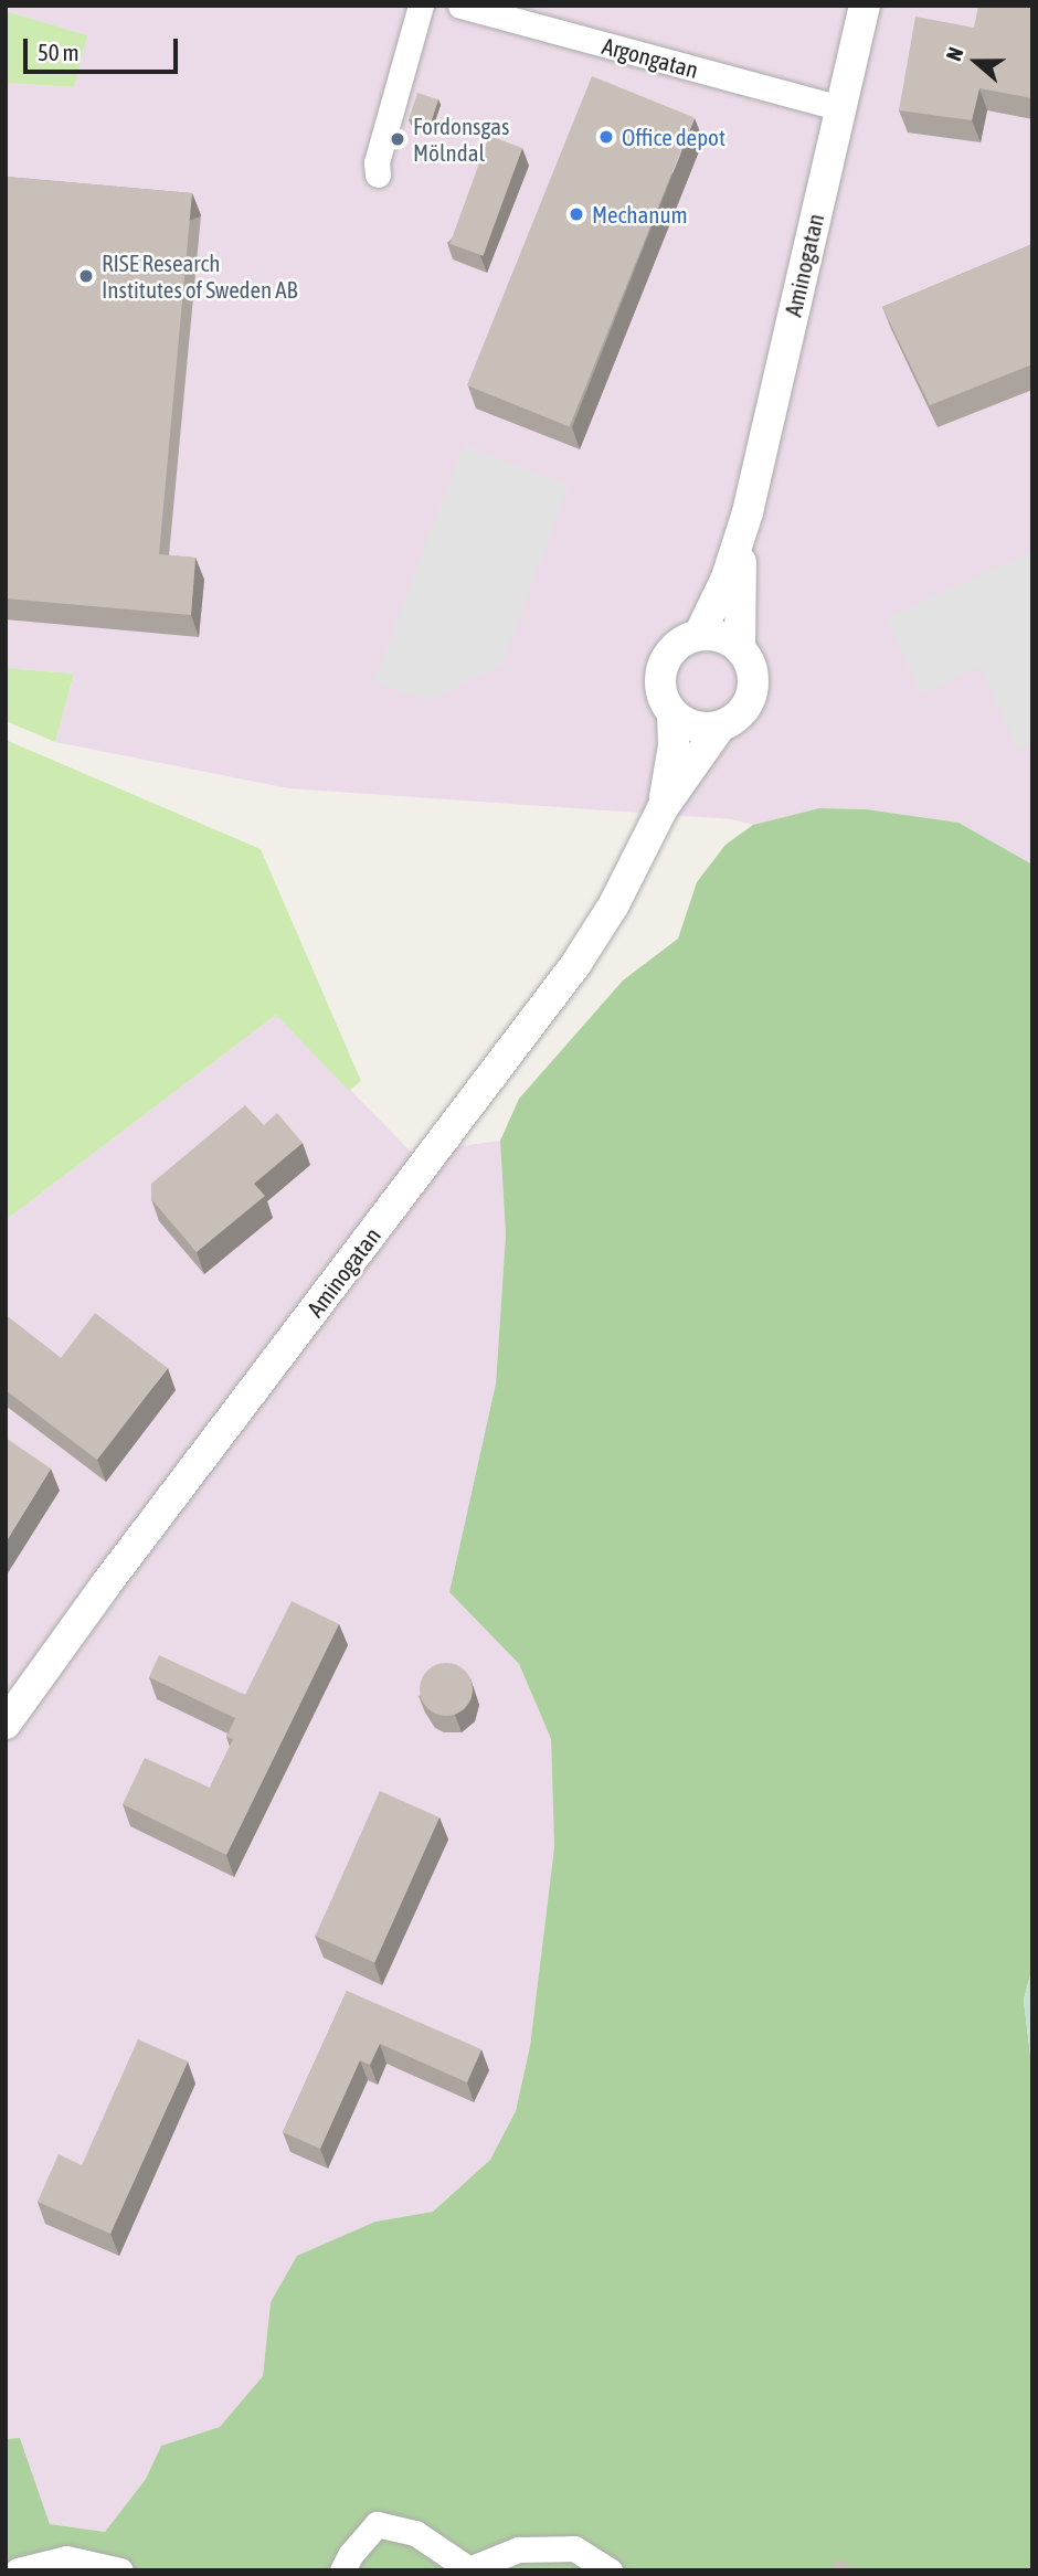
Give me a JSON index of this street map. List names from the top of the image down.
{
  "streets": {
    "street": ["Argongatan", "Aminogatan"]
  },
  "crossings": [
    ["Argongatan", "Aminogatan"]
  ],
  "places": [
    "Office depot",
    "Fordonsgas Mölndal",
    "Mechanum",
    "RISE Research Institutes of Sweden AB"
  ],
  "scale_bar": "50 m",
  "north": "left"
}
